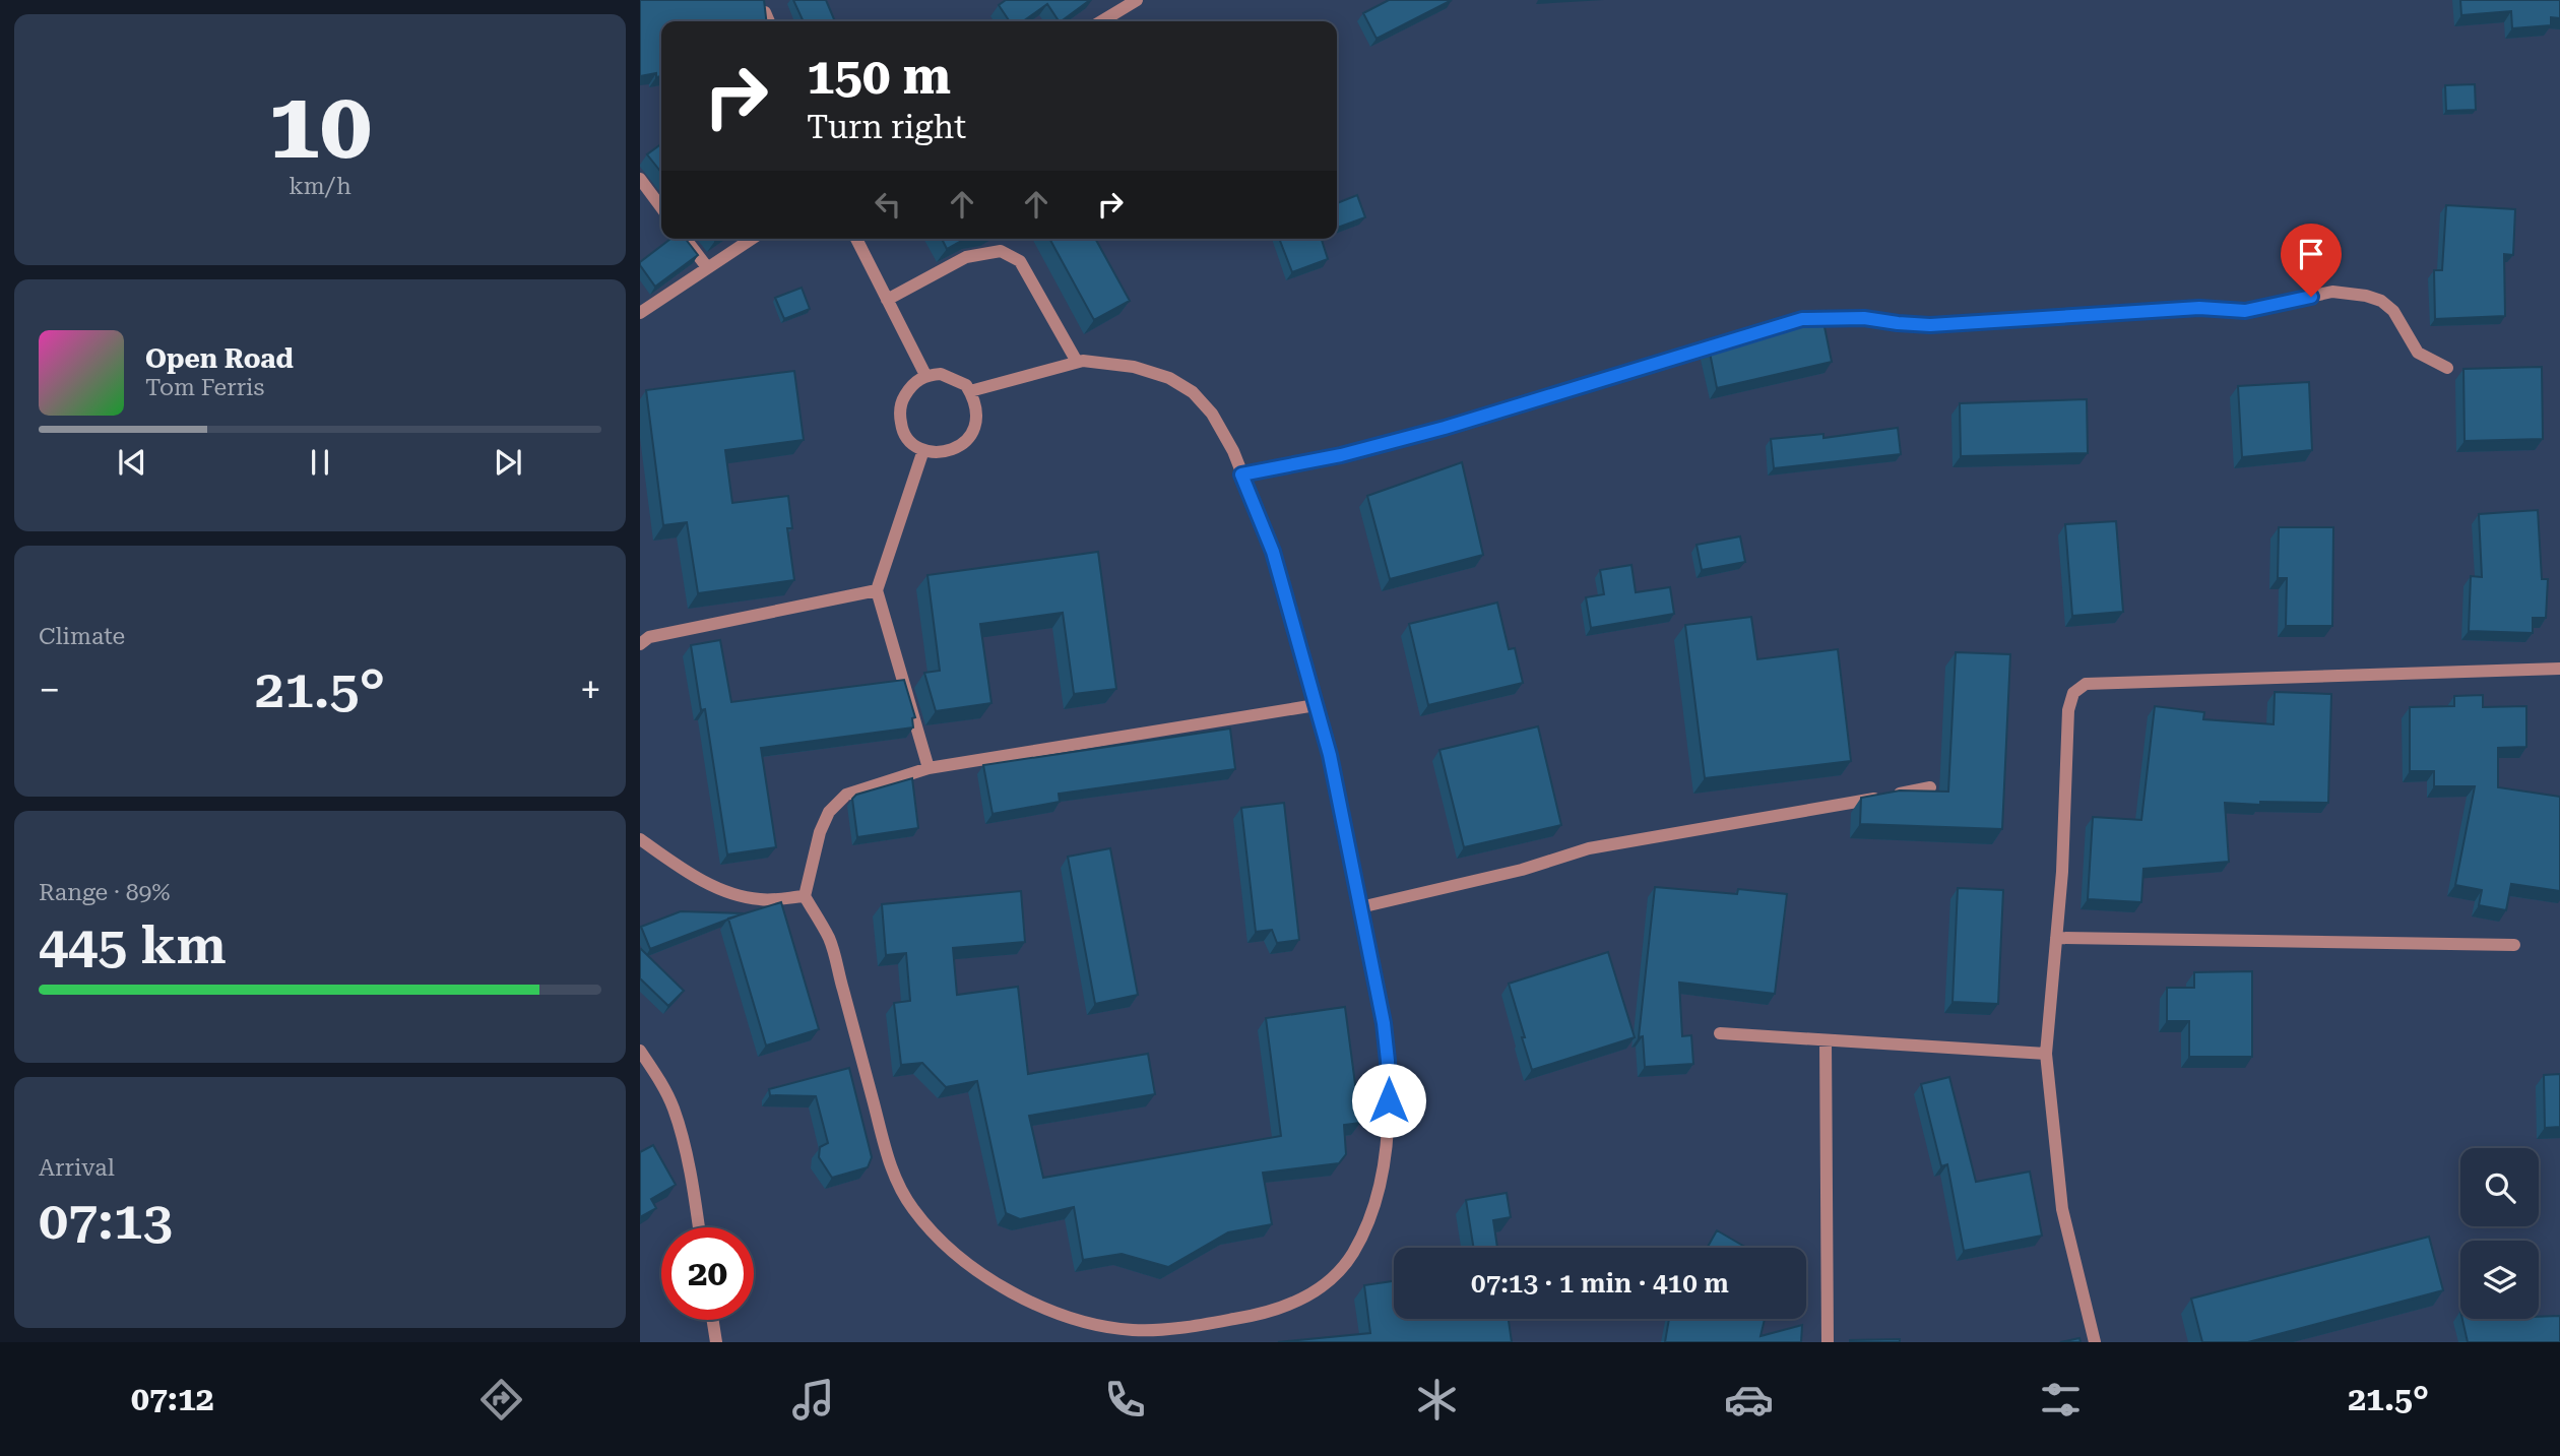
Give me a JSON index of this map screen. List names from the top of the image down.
{
  "page": {
    "tile": [
      ["10", "km/h"],
      "Climate",
      ["Range · 89%", "445 km"],
      ["Arrival", "07:13"]
    ],
    "turn": ["150 m", "Turn right"],
    "song": ["Open Road", "Tom Ferris"],
    "heat": ["−", "21.5°", "+"],
    "limit": "20",
    "trip": "07:13 · 1 min · 410 m",
    "tabs": ["07:12", "21.5°"]
  }
}
